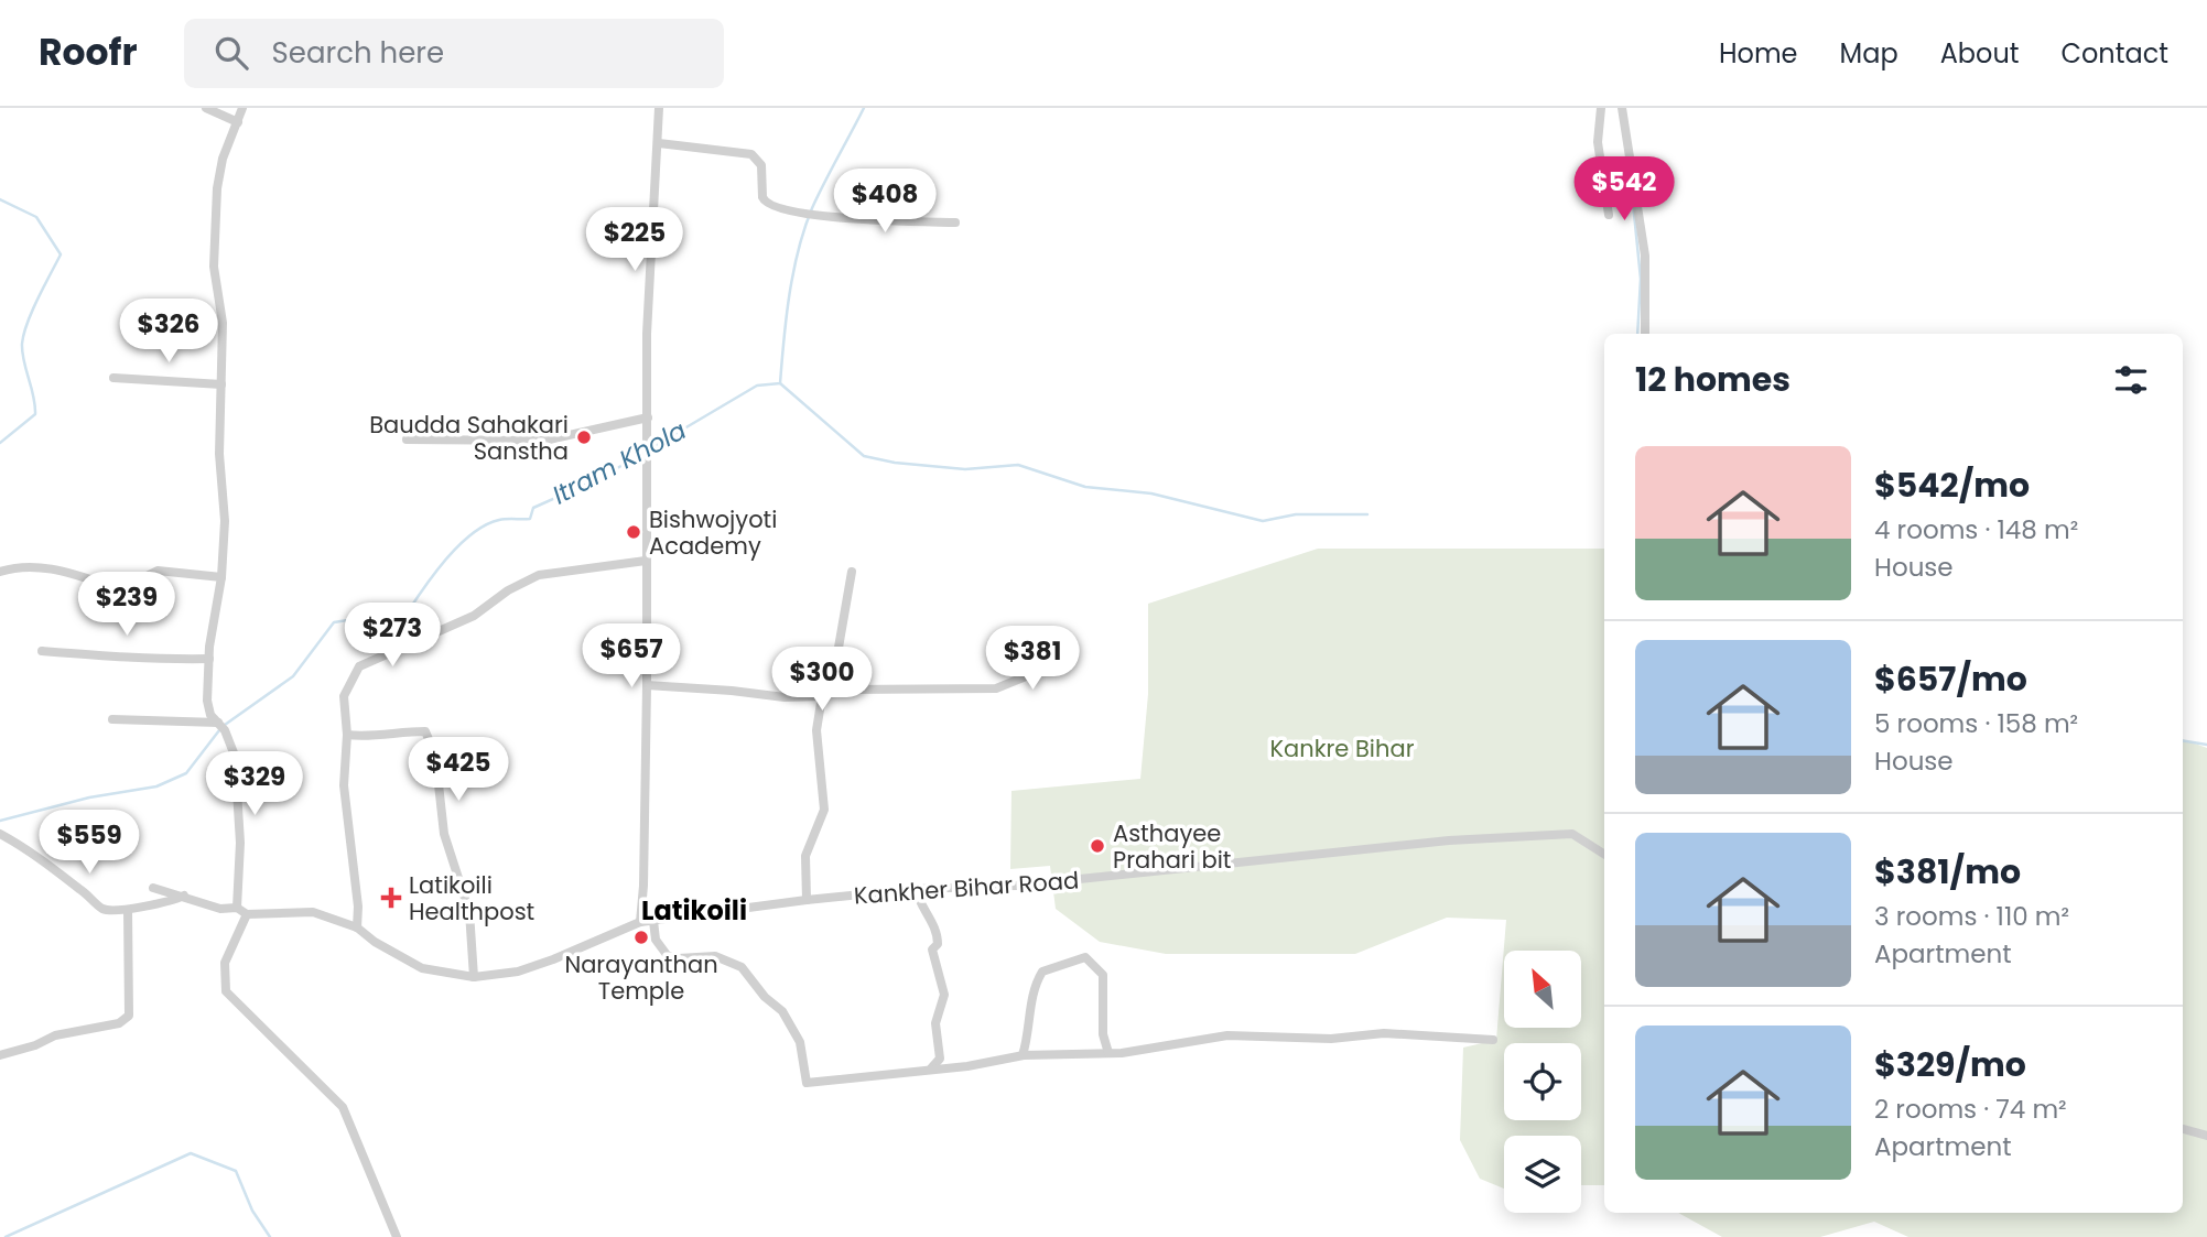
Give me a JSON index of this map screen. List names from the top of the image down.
{
  "streets": {
    "street": ["Kankher Bihar Road"]
  },
  "districts": ["Latikoili"],
  "water": ["Itram Khola"],
  "parks": ["Kankre Bihar"],
  "places": {
    "other": [
      "Baudda Sahakari Sanstha",
      "Bishwojyoti Academy",
      "Asthayee Prahari bit",
      "Narayanthan Temple"
    ],
    "health": ["Latikoili Healthpost"]
  },
  "north": "top left",
  "page": {
    "header": "Roofr",
    "search": "Search here",
    "nav": [
      "Home",
      "Map",
      "About",
      "Contact"
    ],
    "price": [
      "$542",
      "$408",
      "$225",
      "$326",
      "$239",
      "$273",
      "$657",
      "$381",
      "$300",
      "$425",
      "$329",
      "$559"
    ],
    "heading": "12 homes",
    "list": [
      {
        "name": "$542/mo",
        "note": "4 rooms · 148 m² · House"
      },
      {
        "name": "$657/mo",
        "note": "5 rooms · 158 m² · House"
      },
      {
        "name": "$381/mo",
        "note": "3 rooms · 110 m² · Apartment"
      },
      {
        "name": "$329/mo",
        "note": "2 rooms · 74 m² · Apartment"
      }
    ]
  }
}
